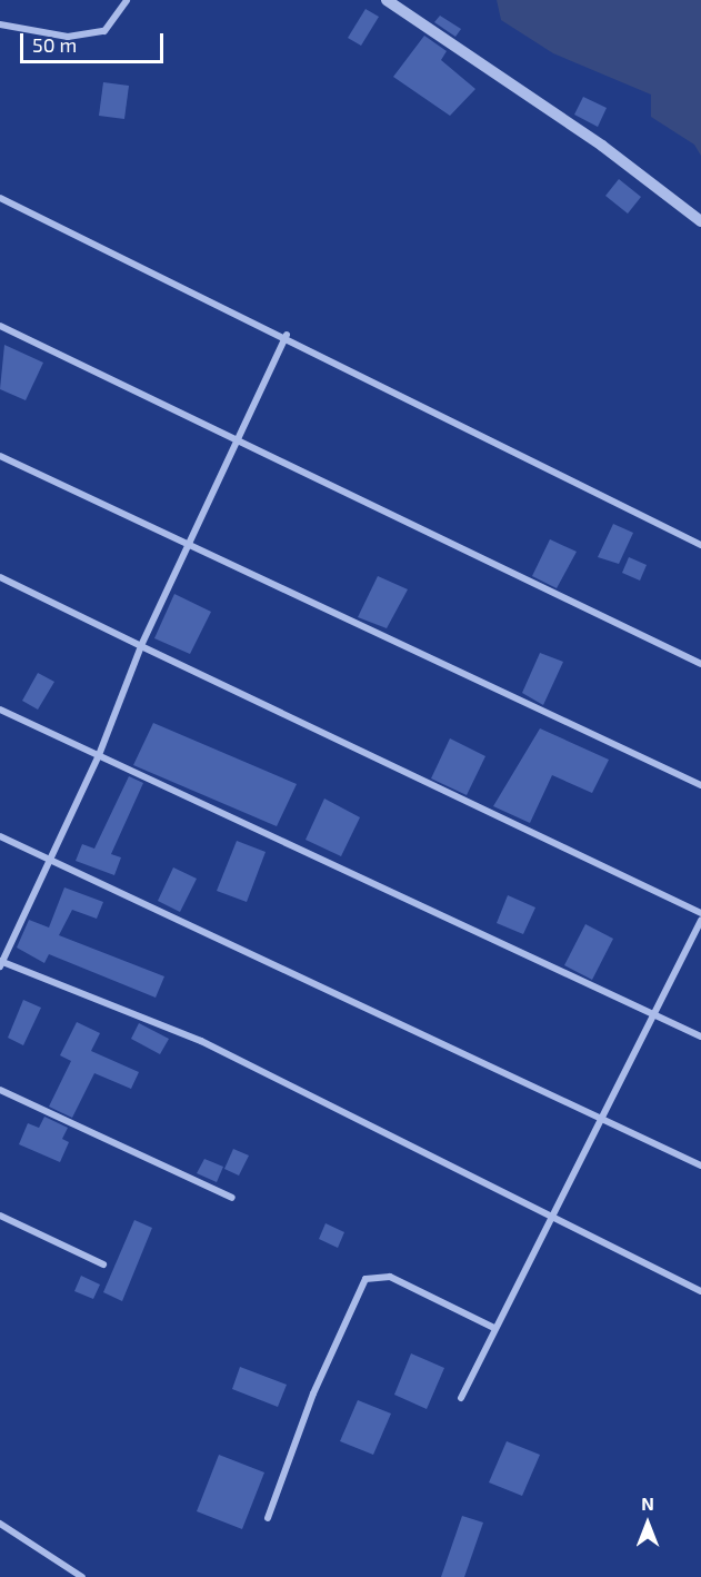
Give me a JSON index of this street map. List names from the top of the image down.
{
  "scale_bar": "50 m",
  "north": "top"
}
